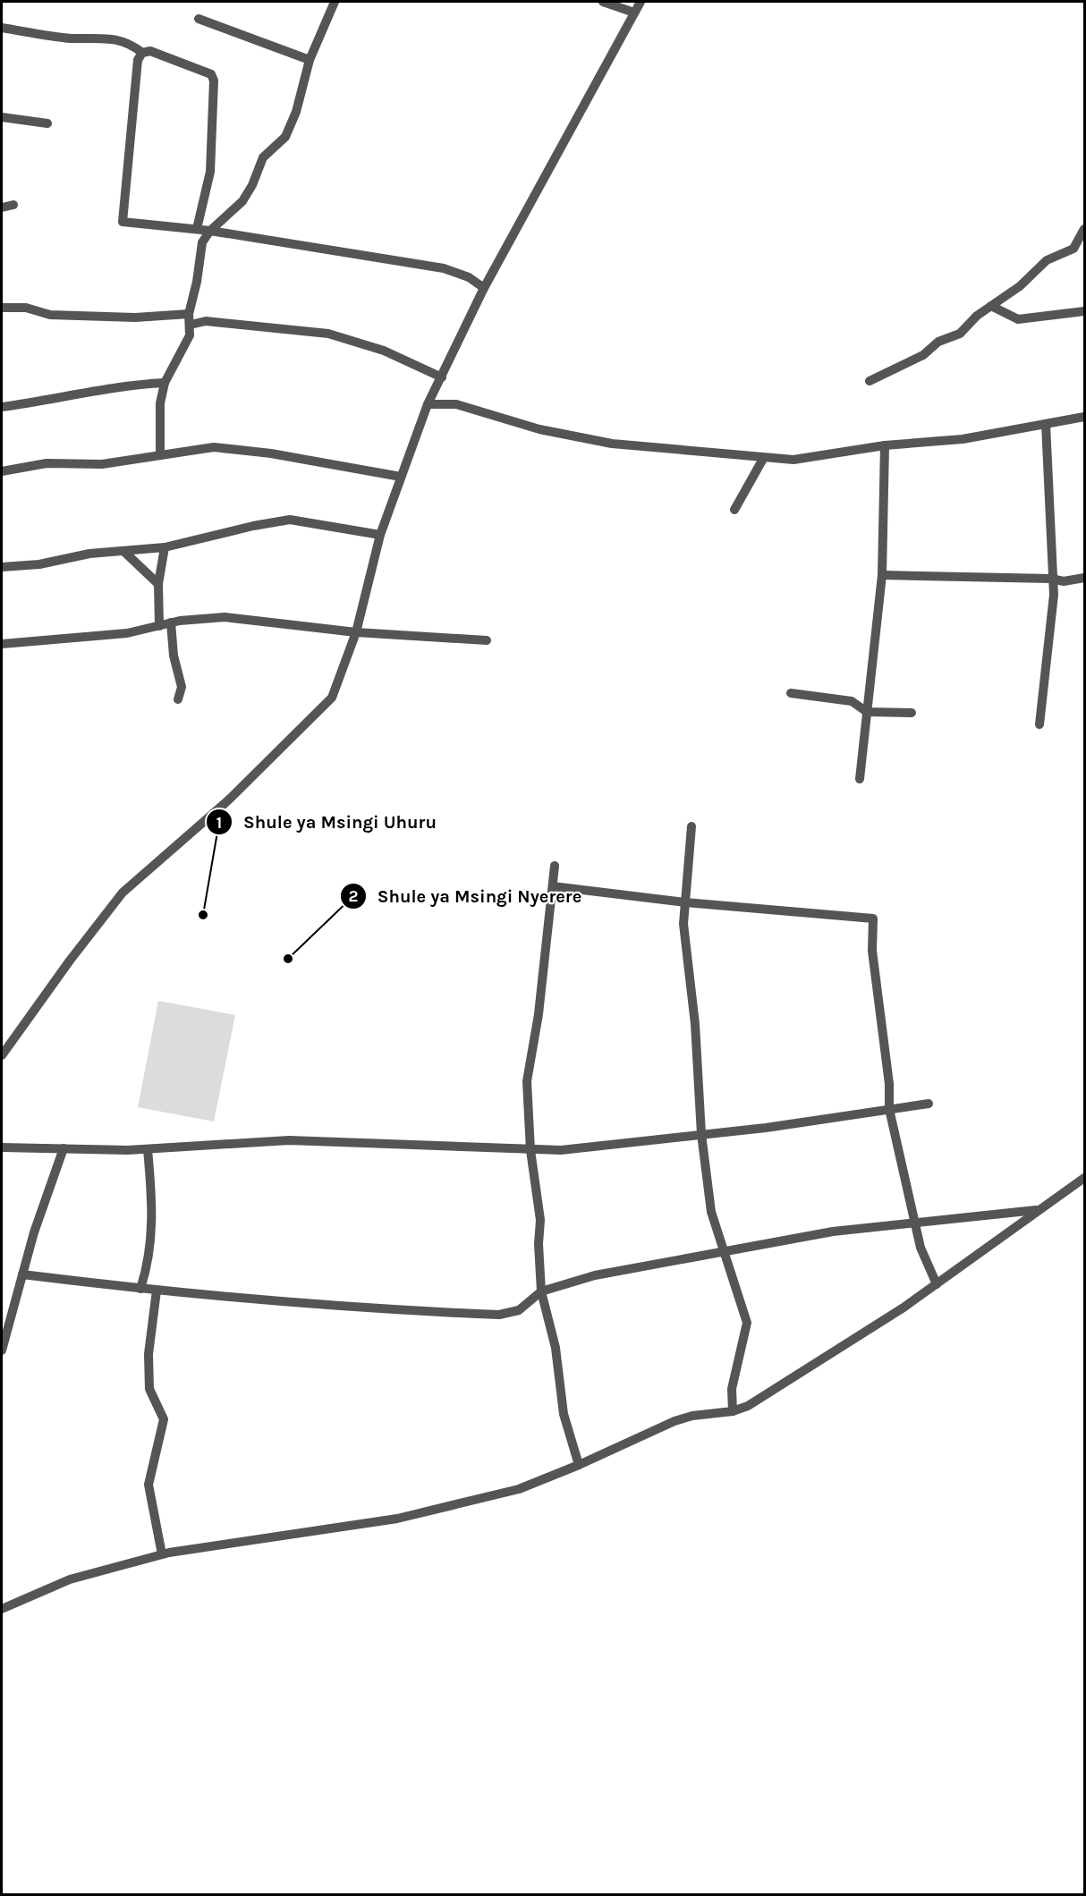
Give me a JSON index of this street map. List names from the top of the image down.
{
  "places": ["Shule ya Msingi Uhuru", "Shule ya Msingi Nyerere"]
}
